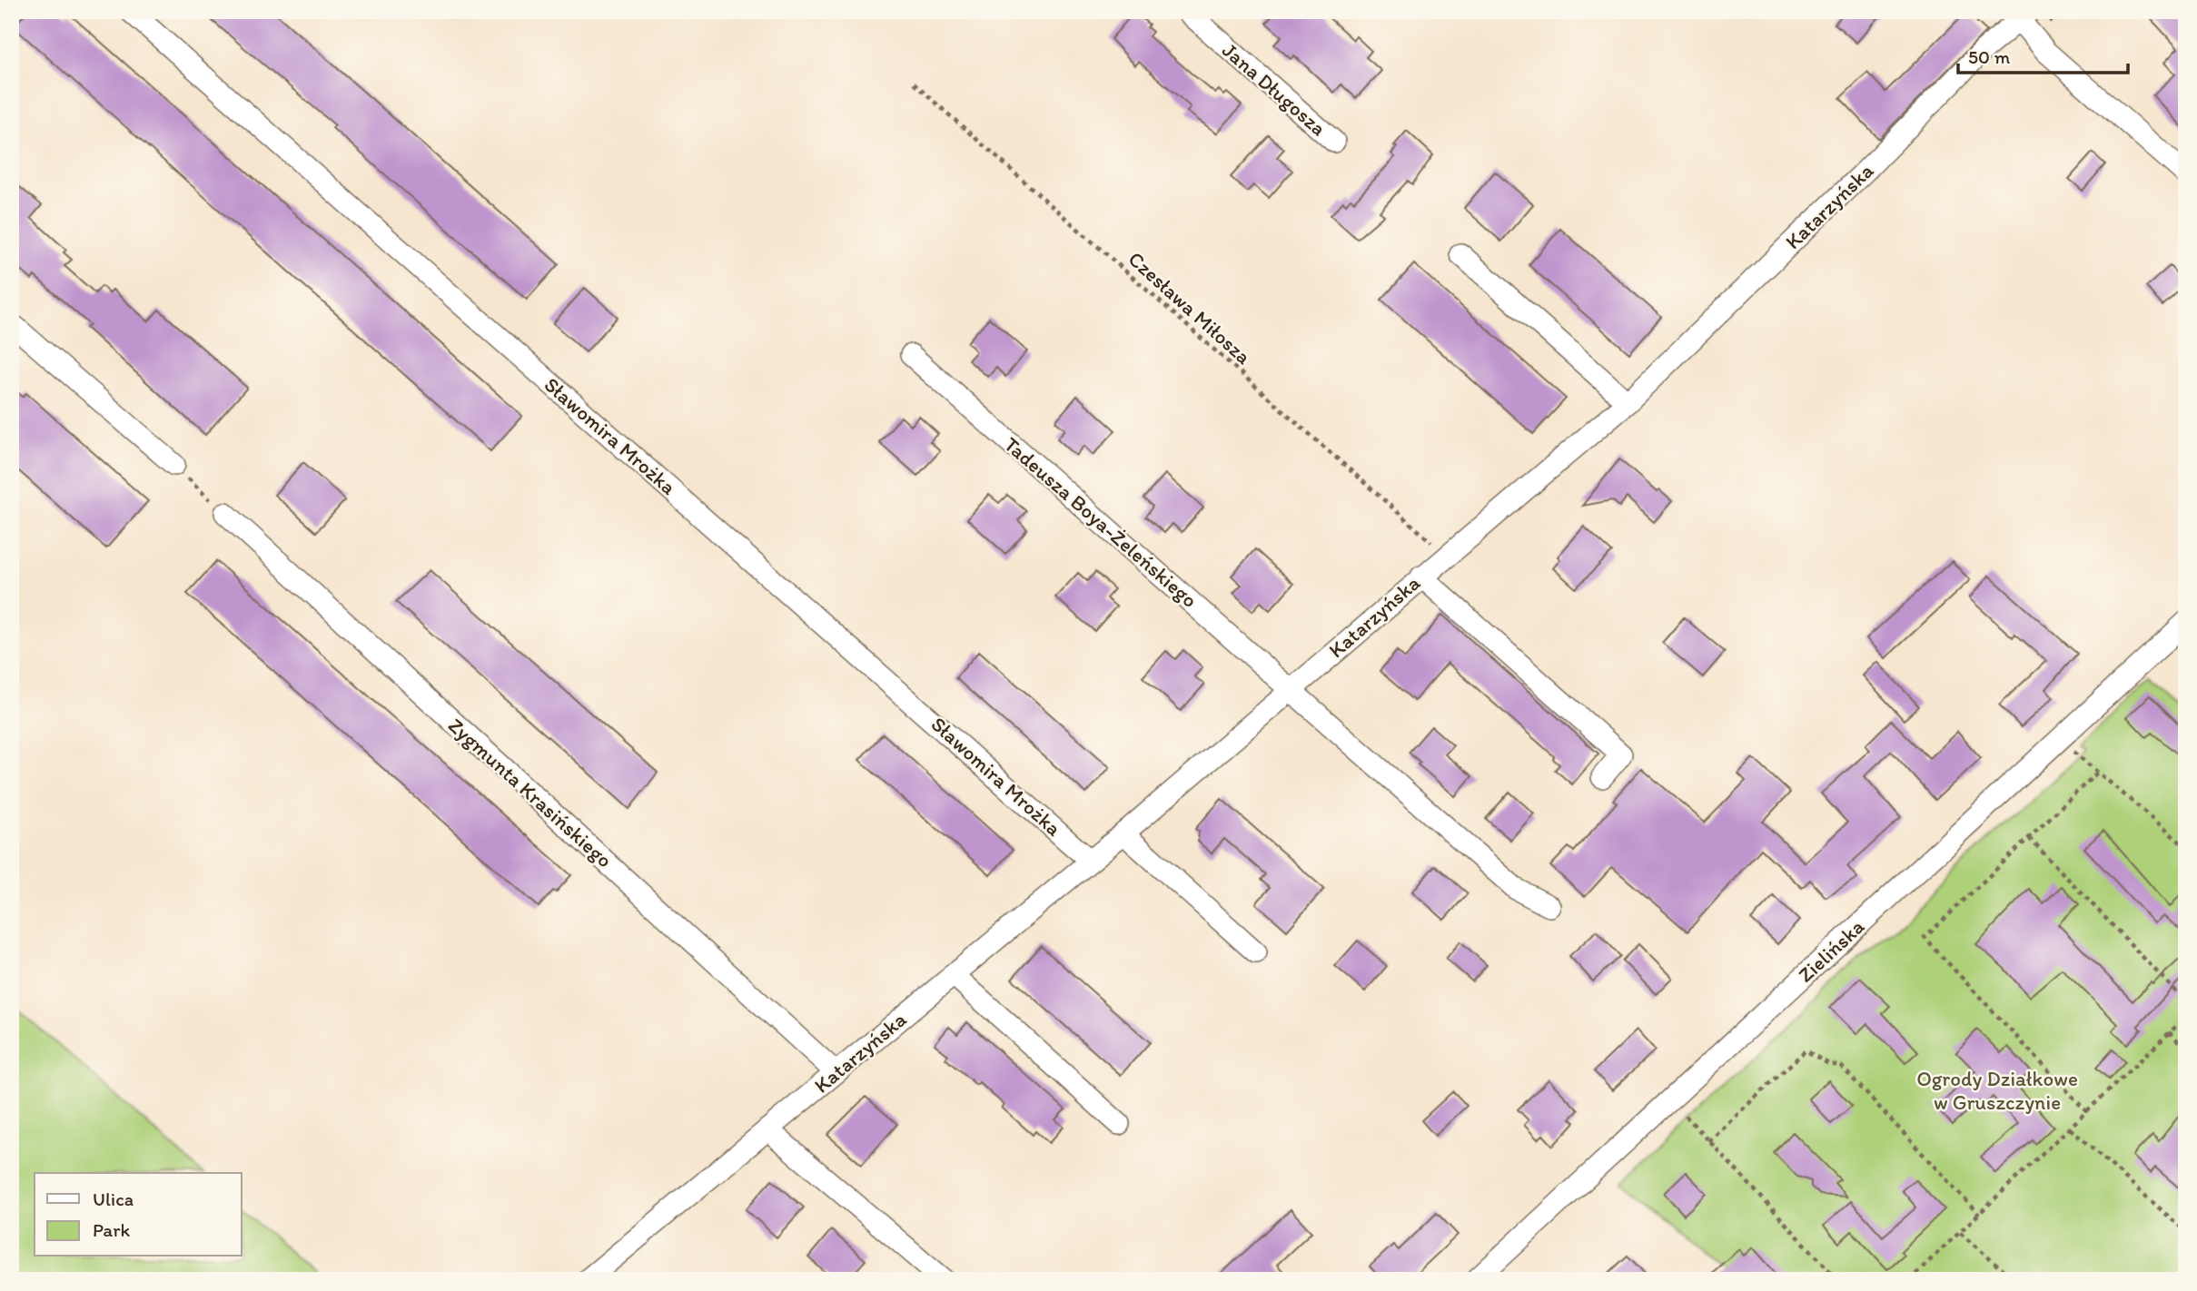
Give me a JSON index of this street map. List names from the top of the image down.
{
  "streets": {
    "street": [
      "Jana Długosza",
      "Katarzyńska",
      "Sławomira Mrożka",
      "Tadeusza Boya-Żeleńskiego",
      "Zygmunta Krasińskiego",
      "Zielińska"
    ],
    "path": ["Czesława Miłosza"]
  },
  "crossings": [
    ["Katarzyńska", "Czesława Miłosza"],
    ["Katarzyńska", "Sławomira Mrożka"],
    ["Katarzyńska", "Tadeusza Boya-Żeleńskiego"],
    ["Katarzyńska", "Zygmunta Krasińskiego"]
  ],
  "parks": ["Ogrody Działkowe w Gruszczynie"],
  "legend": ["Ulica", "Park"],
  "scale_bar": "50 m"
}
